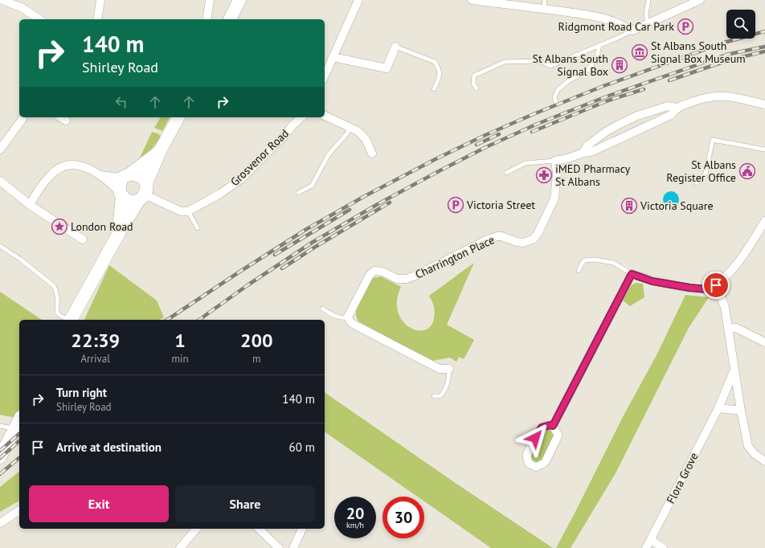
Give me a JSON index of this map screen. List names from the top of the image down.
{
  "streets": {
    "street": ["Grosvenor Road", "Charrington Place", "Flora Grove"]
  },
  "places": {
    "parking": ["Ridgmont Road Car Park", "Victoria Street"],
    "museum": ["St Albans South Signal Box Museum"],
    "building": ["St Albans South Signal Box", "Victoria Square"],
    "public building": ["St Albans Register Office"],
    "pharmacy": ["iMED Pharmacy St Albans"],
    "place": ["London Road"]
  },
  "page": {
    "turn": ["140 m", "Shirley Road"],
    "eta": [
      "22:39",
      "Arrival",
      "1",
      "min",
      "200",
      "m"
    ],
    "list": [
      {
        "name": "Turn right",
        "note": "Shirley Road",
        "value": "140 m"
      },
      {
        "name": "Arrive at destination",
        "value": "60 m"
      }
    ],
    "buttons": ["Exit", "Share"],
    "speed": "20 km/h",
    "limit": "30"
  }
}
